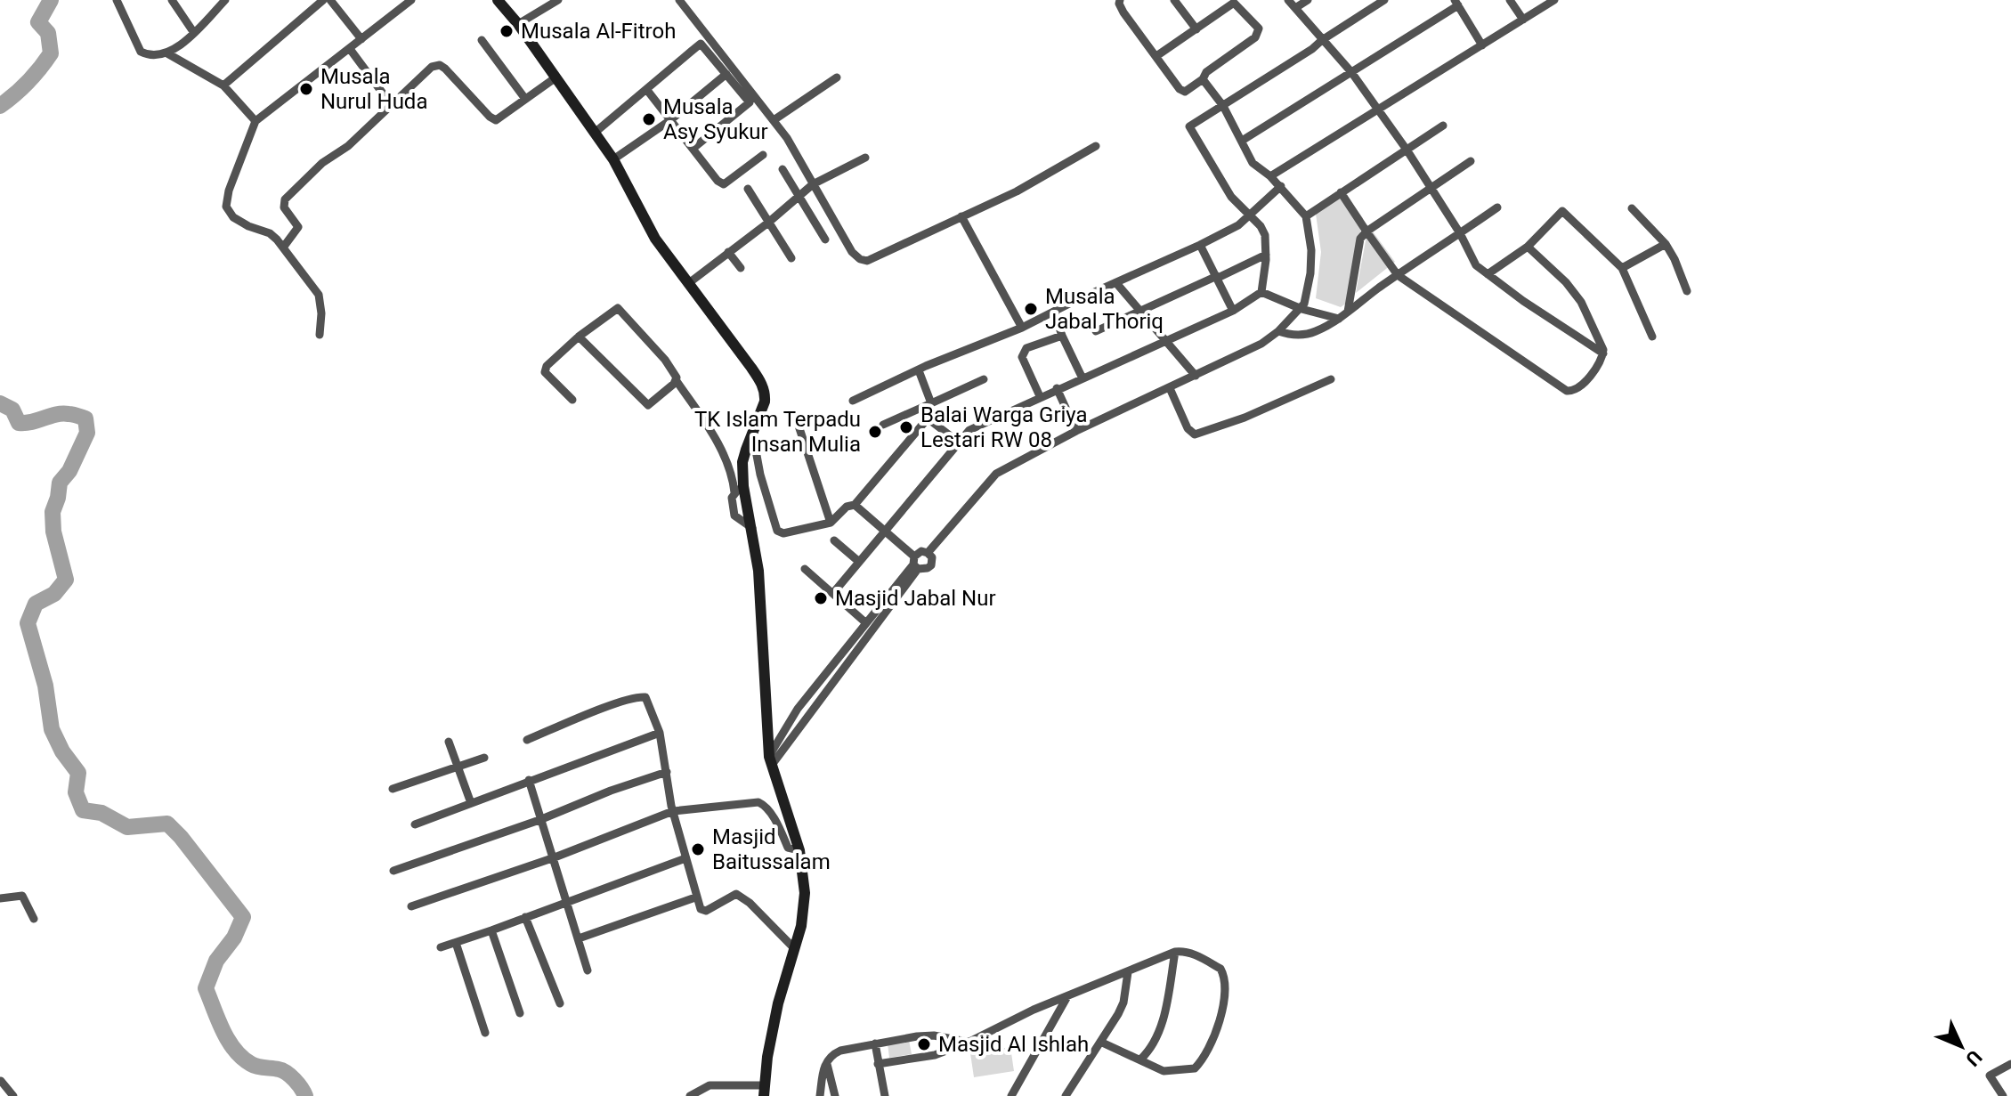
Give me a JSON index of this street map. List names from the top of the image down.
{
  "places": [
    "Musala Al-Fitroh",
    "Musala Nurul Huda",
    "Musala Asy Syukur",
    "Musala Jabal Thoriq",
    "Balai Warga Griya Lestari RW 08",
    "TK Islam Terpadu Insan Mulia",
    "Masjid Jabal Nur",
    "Masjid Baitussalam",
    "Masjid Al Ishlah"
  ],
  "north": "bottom right"
}
